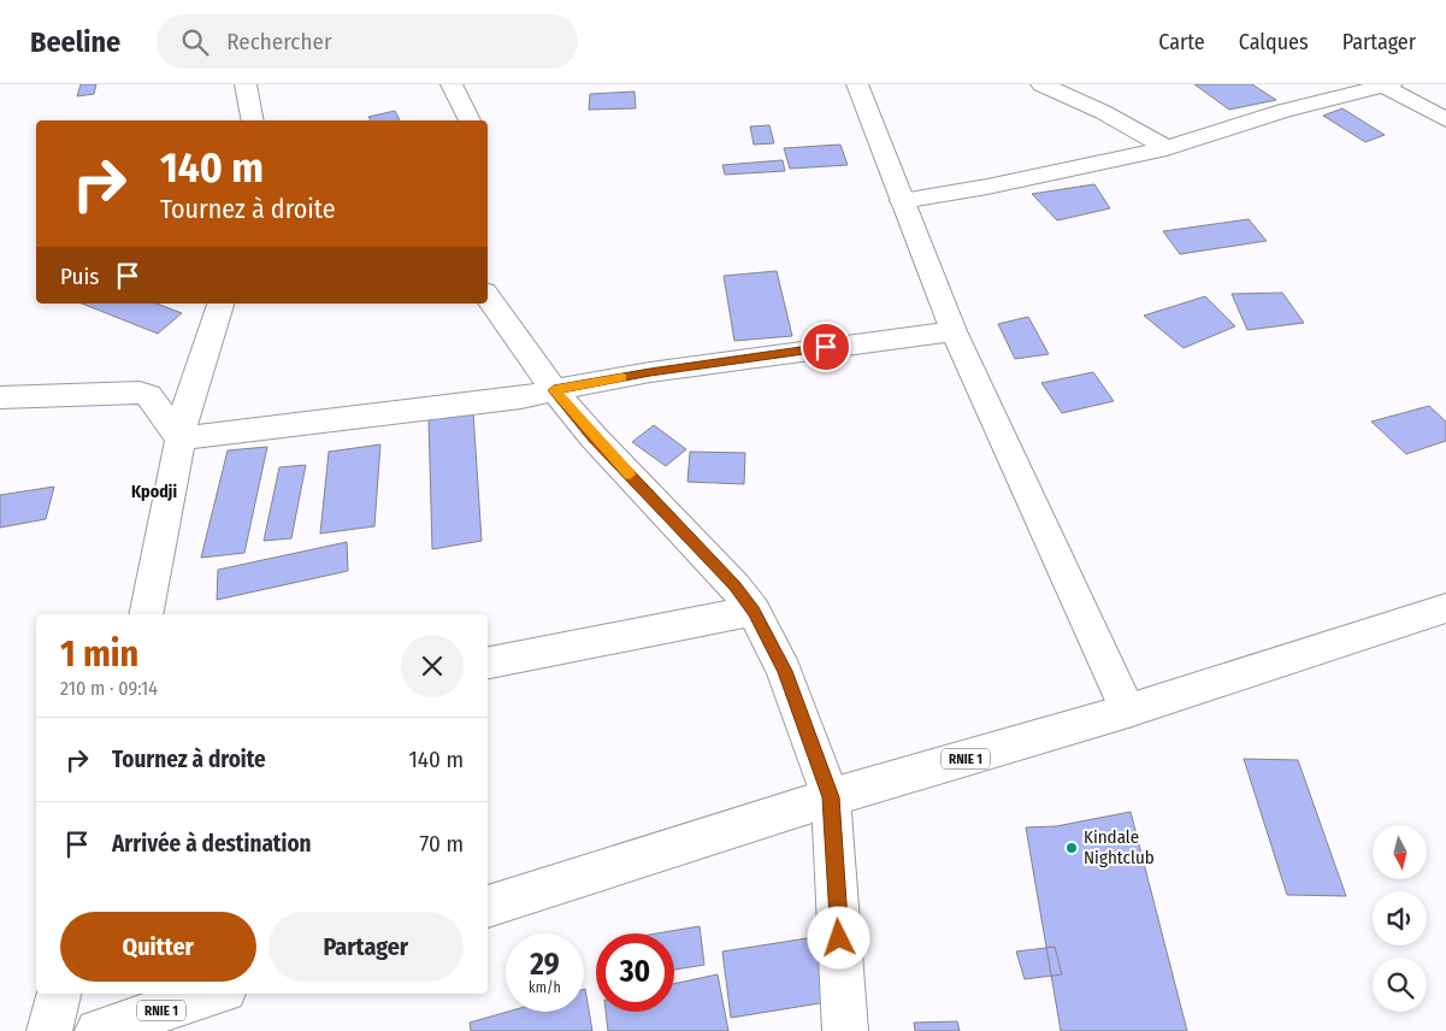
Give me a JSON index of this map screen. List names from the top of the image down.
{
  "streets": {
    "main road": ["RNIE 1"]
  },
  "districts": ["Kpodji"],
  "places": ["Kindale Nightclub"],
  "north": "bottom",
  "page": {
    "header": "Beeline",
    "search": "Rechercher",
    "nav": ["Carte", "Calques", "Partager"],
    "turn": ["140 m", "Tournez à droite"],
    "then": "Puis",
    "heading": ["1 min", "210 m · 09:14"],
    "list": [
      {
        "name": "Tournez à droite",
        "value": "140 m"
      },
      {
        "name": "Arrivée à destination",
        "value": "70 m"
      }
    ],
    "buttons": ["Quitter", "Partager"],
    "speed": "29 km/h",
    "limit": "30"
  }
}
